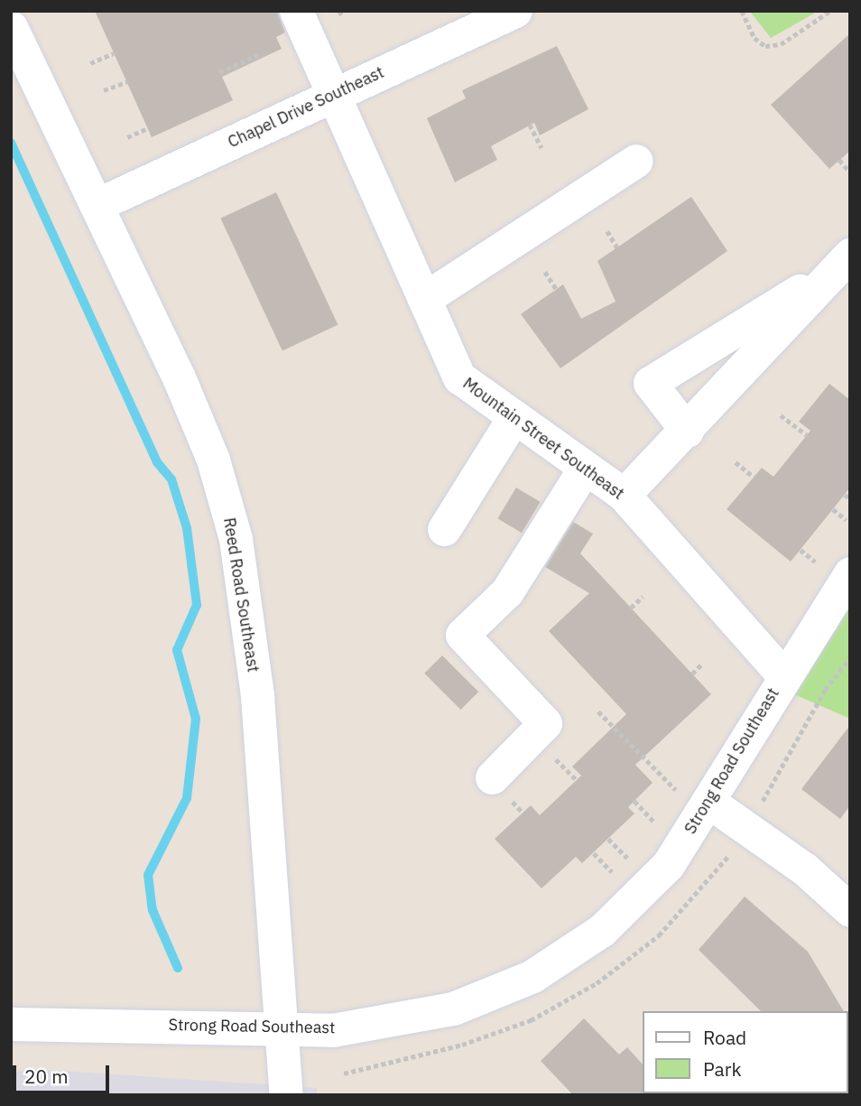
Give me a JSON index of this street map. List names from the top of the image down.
{
  "streets": {
    "street": [
      "Chapel Drive Southeast",
      "Mountain Street Southeast",
      "Reed Road Southeast",
      "Strong Road Southeast"
    ]
  },
  "crossings": [
    ["Chapel Drive Southeast", "Mountain Street Southeast"],
    ["Chapel Drive Southeast", "Reed Road Southeast"],
    ["Mountain Street Southeast", "Strong Road Southeast"],
    ["Reed Road Southeast", "Strong Road Southeast"]
  ],
  "legend": ["Road", "Park"],
  "scale_bar": "20 m"
}
